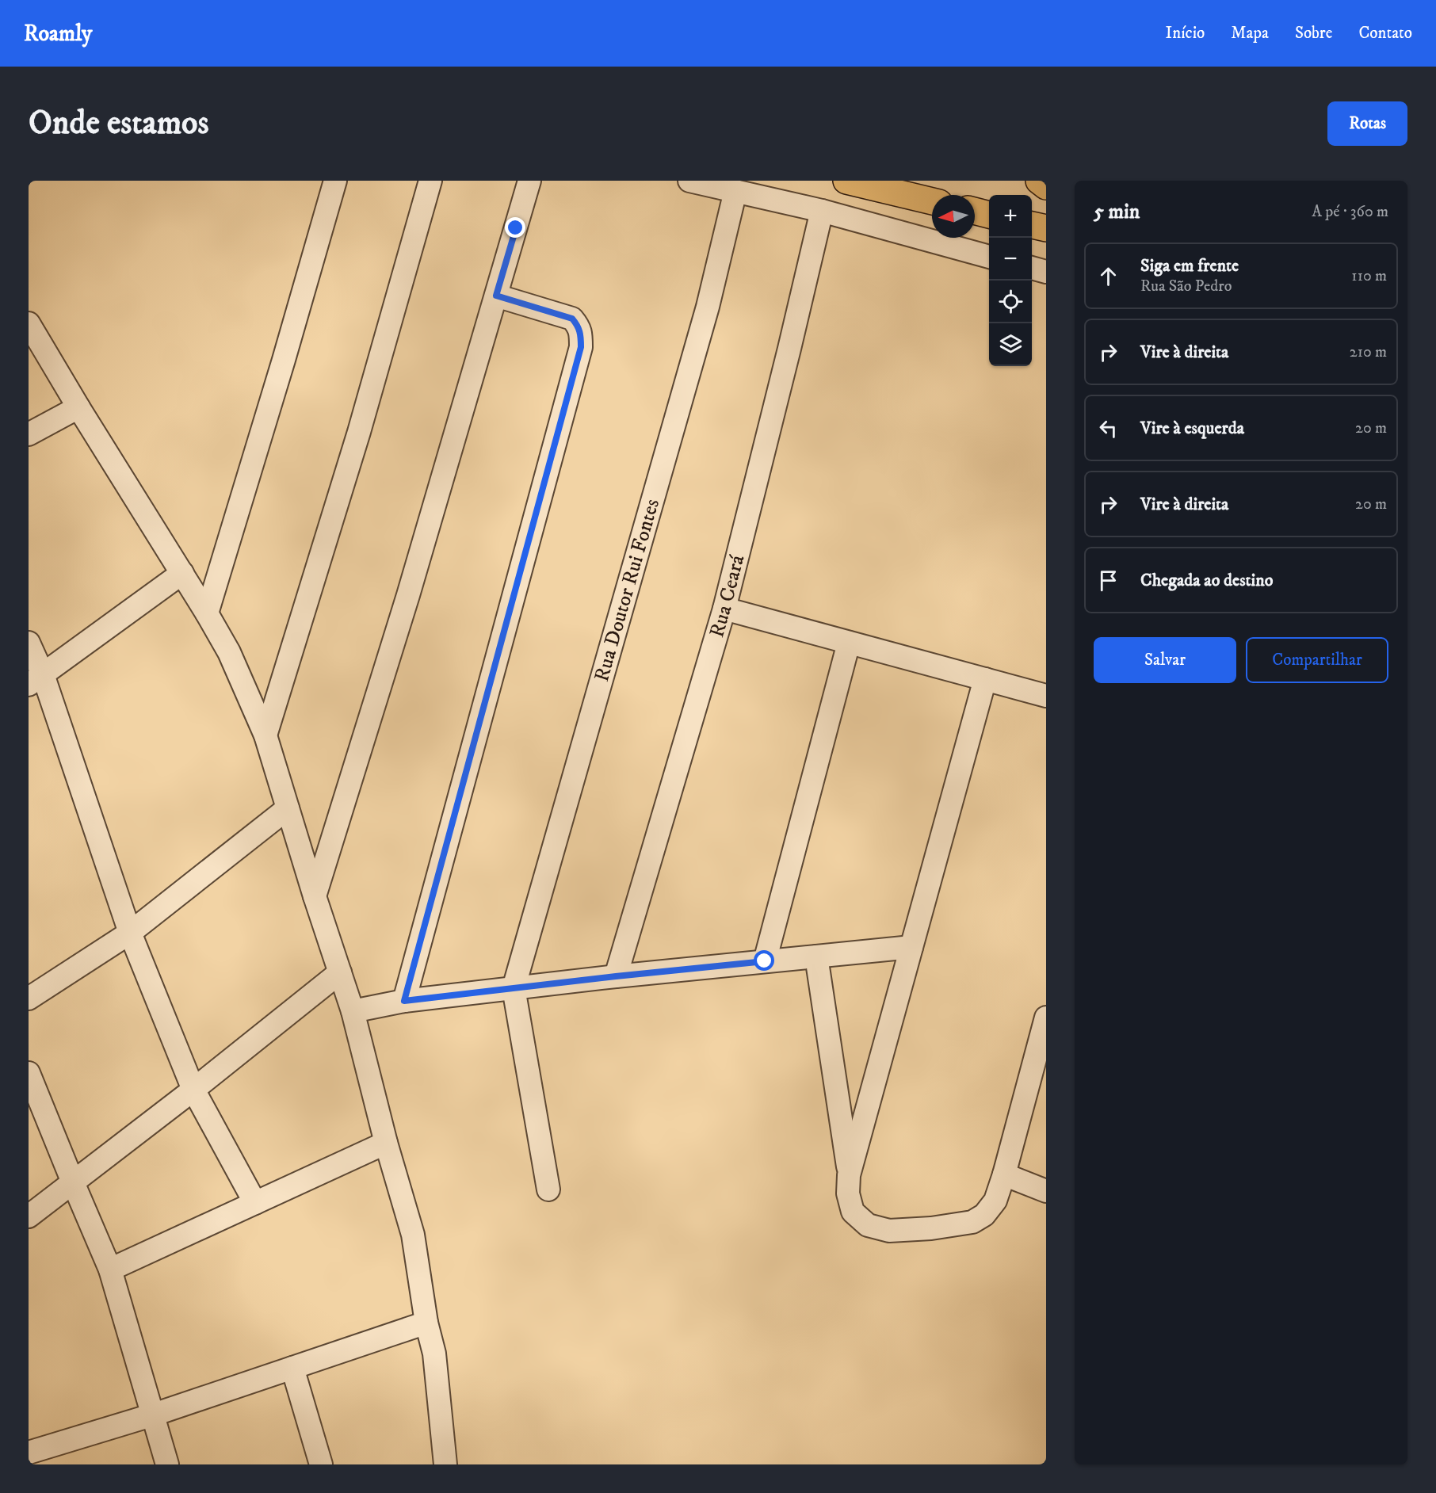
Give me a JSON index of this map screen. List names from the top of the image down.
{
  "streets": {
    "street": ["Rua Doutor Rui Fontes", "Rua Ceará"]
  },
  "north": "left",
  "page": {
    "header": "Roamly",
    "nav": [
      "Início",
      "Mapa",
      "Sobre",
      "Contato"
    ],
    "buttons": [
      "Rotas",
      ["Salvar", "Compartilhar"]
    ],
    "title": "Onde estamos",
    "heading": ["5 min", "A pé · 360 m"],
    "map_buttons": ["+", "−"],
    "list": [
      ["Siga em frente", "Rua São Pedro", "110 m"],
      ["Vire à direita", "210 m"],
      ["Vire à esquerda", "20 m"],
      ["Vire à direita", "20 m"],
      "Chegada ao destino"
    ]
  }
}
